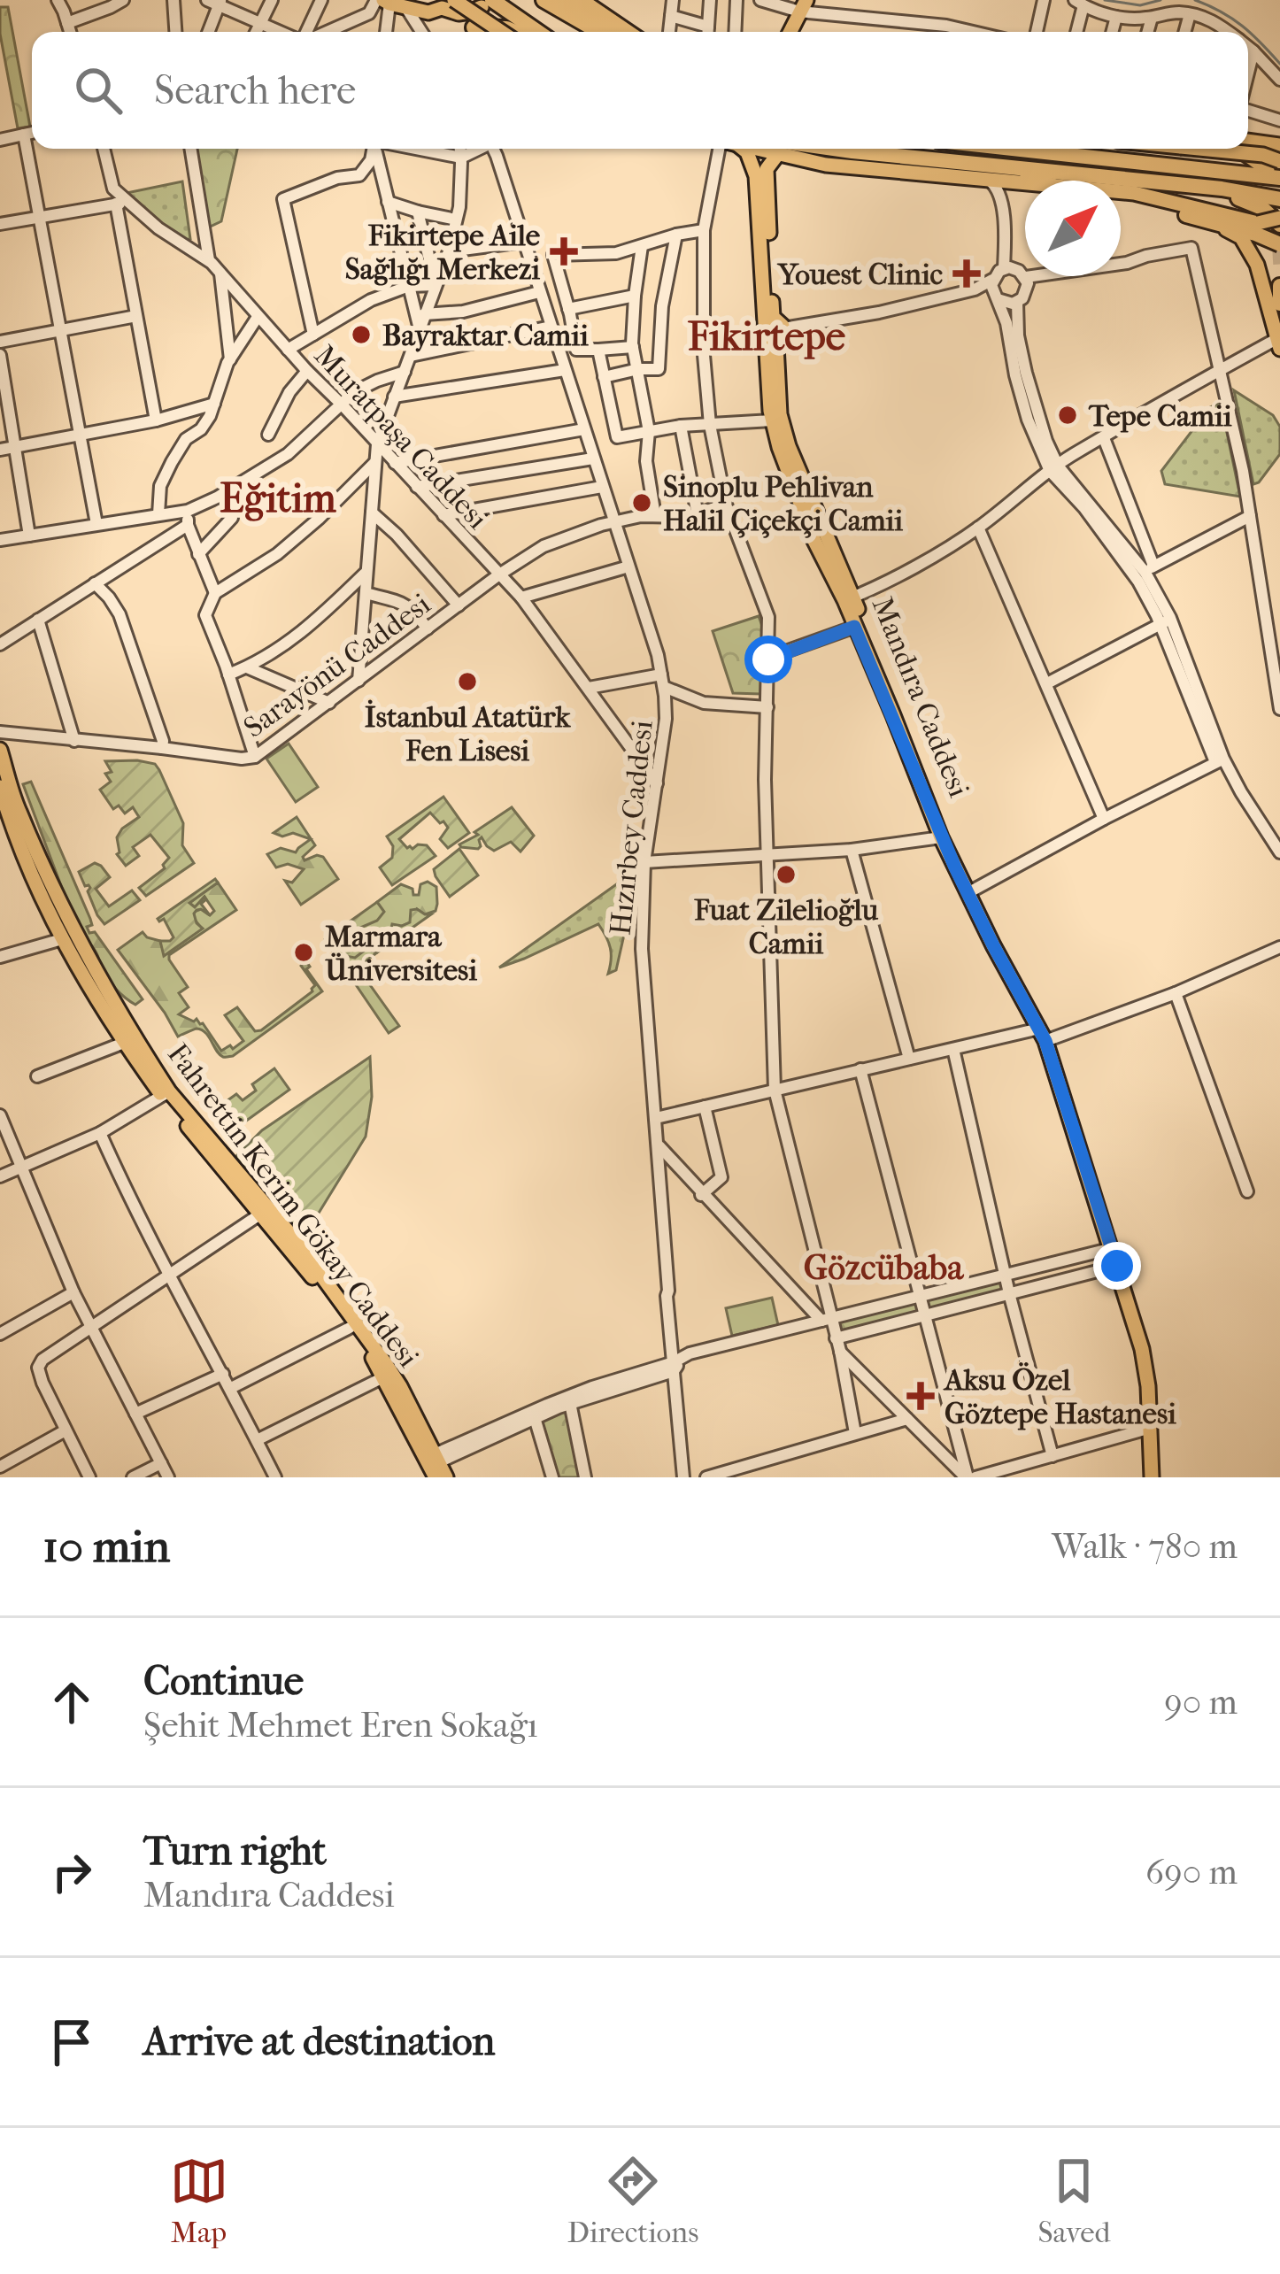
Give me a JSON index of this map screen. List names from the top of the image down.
{
  "streets": {
    "main road": ["Mandıra Caddesi", "Fahrettin Kerim Gökay Caddesi"],
    "street": ["Muratpaşa Caddesi", "Sarayönü Caddesi", "Hızırbey Caddesi"]
  },
  "crossings": [
    ["Muratpaşa Caddesi", "Sarayönü Caddesi"],
    ["Muratpaşa Caddesi", "Hızırbey Caddesi"],
    ["Sarayönü Caddesi", "Hızırbey Caddesi"]
  ],
  "districts": ["Fikirtepe", "Eğitim", "Gözcübaba"],
  "places": {
    "health": ["Fikirtepe Aile Sağlığı Merkezi", "Youest Clinic", "Aksu Özel Göztepe Hastanesi"],
    "other": [
      "Bayraktar Camii",
      "Tepe Camii",
      "Sinoplu Pehlivan Halil Çiçekçi Camii",
      "İstanbul Atatürk Fen Lisesi",
      "Fuat Zilelioğlu Camii",
      "Marmara Üniversitesi"
    ]
  },
  "north": "top right",
  "page": {
    "search": "Search here",
    "heading": ["10 min", "Walk · 780 m"],
    "list": [
      ["Continue", "Şehit Mehmet Eren Sokağı", "90 m"],
      ["Turn right", "Mandıra Caddesi", "690 m"],
      "Arrive at destination"
    ],
    "nav": ["Map", "Directions", "Saved"]
  }
}
